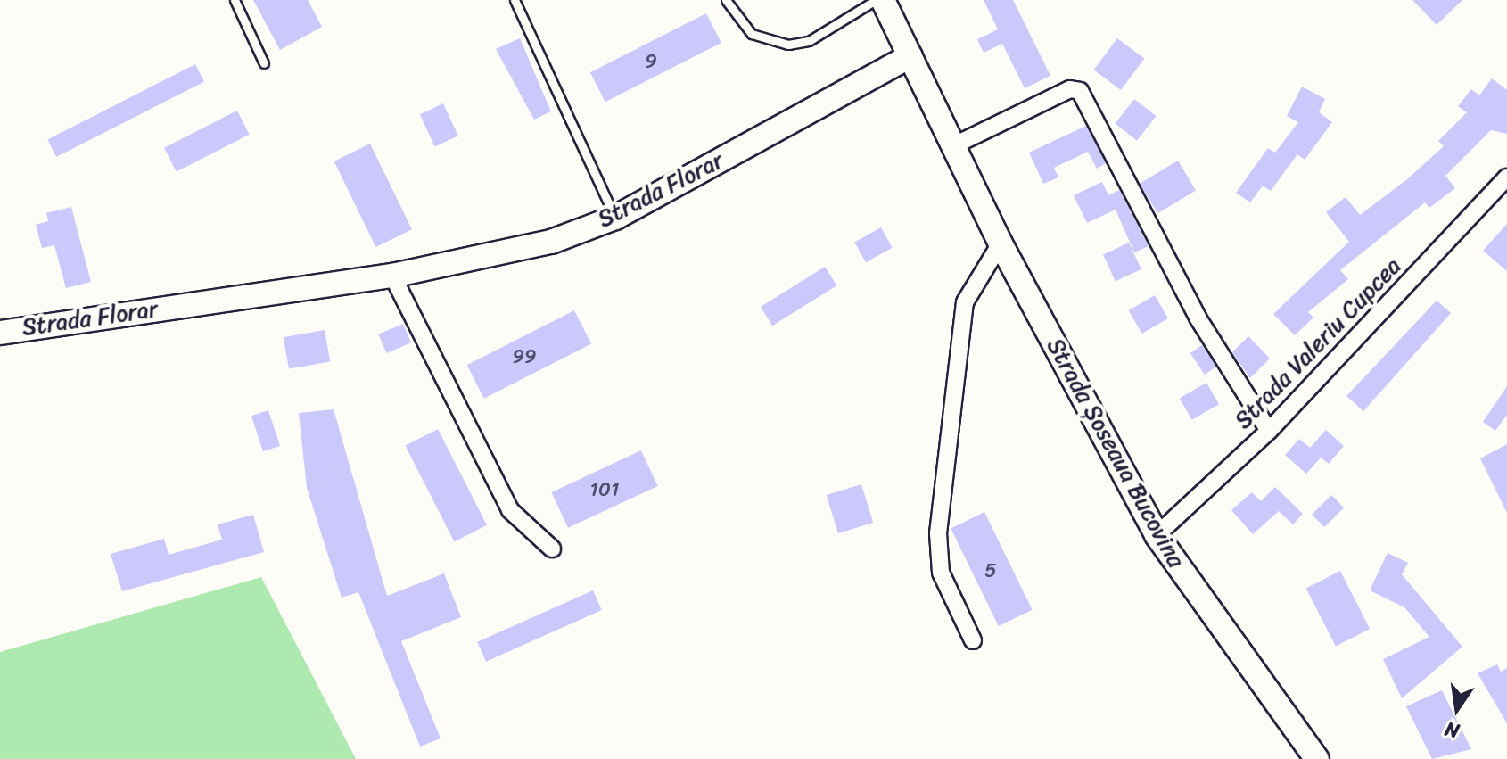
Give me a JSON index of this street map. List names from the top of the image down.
{
  "streets": {
    "street": ["Strada Florar", "Strada Valeriu Cupcea", "Strada Șoseaua Bucovina"]
  },
  "crossings": [
    ["Strada Florar", "Strada Șoseaua Bucovina"],
    ["Strada Valeriu Cupcea", "Strada Șoseaua Bucovina"]
  ],
  "house_numbers": [
    "9",
    "99",
    "101",
    "5"
  ],
  "north": "bottom"
}
